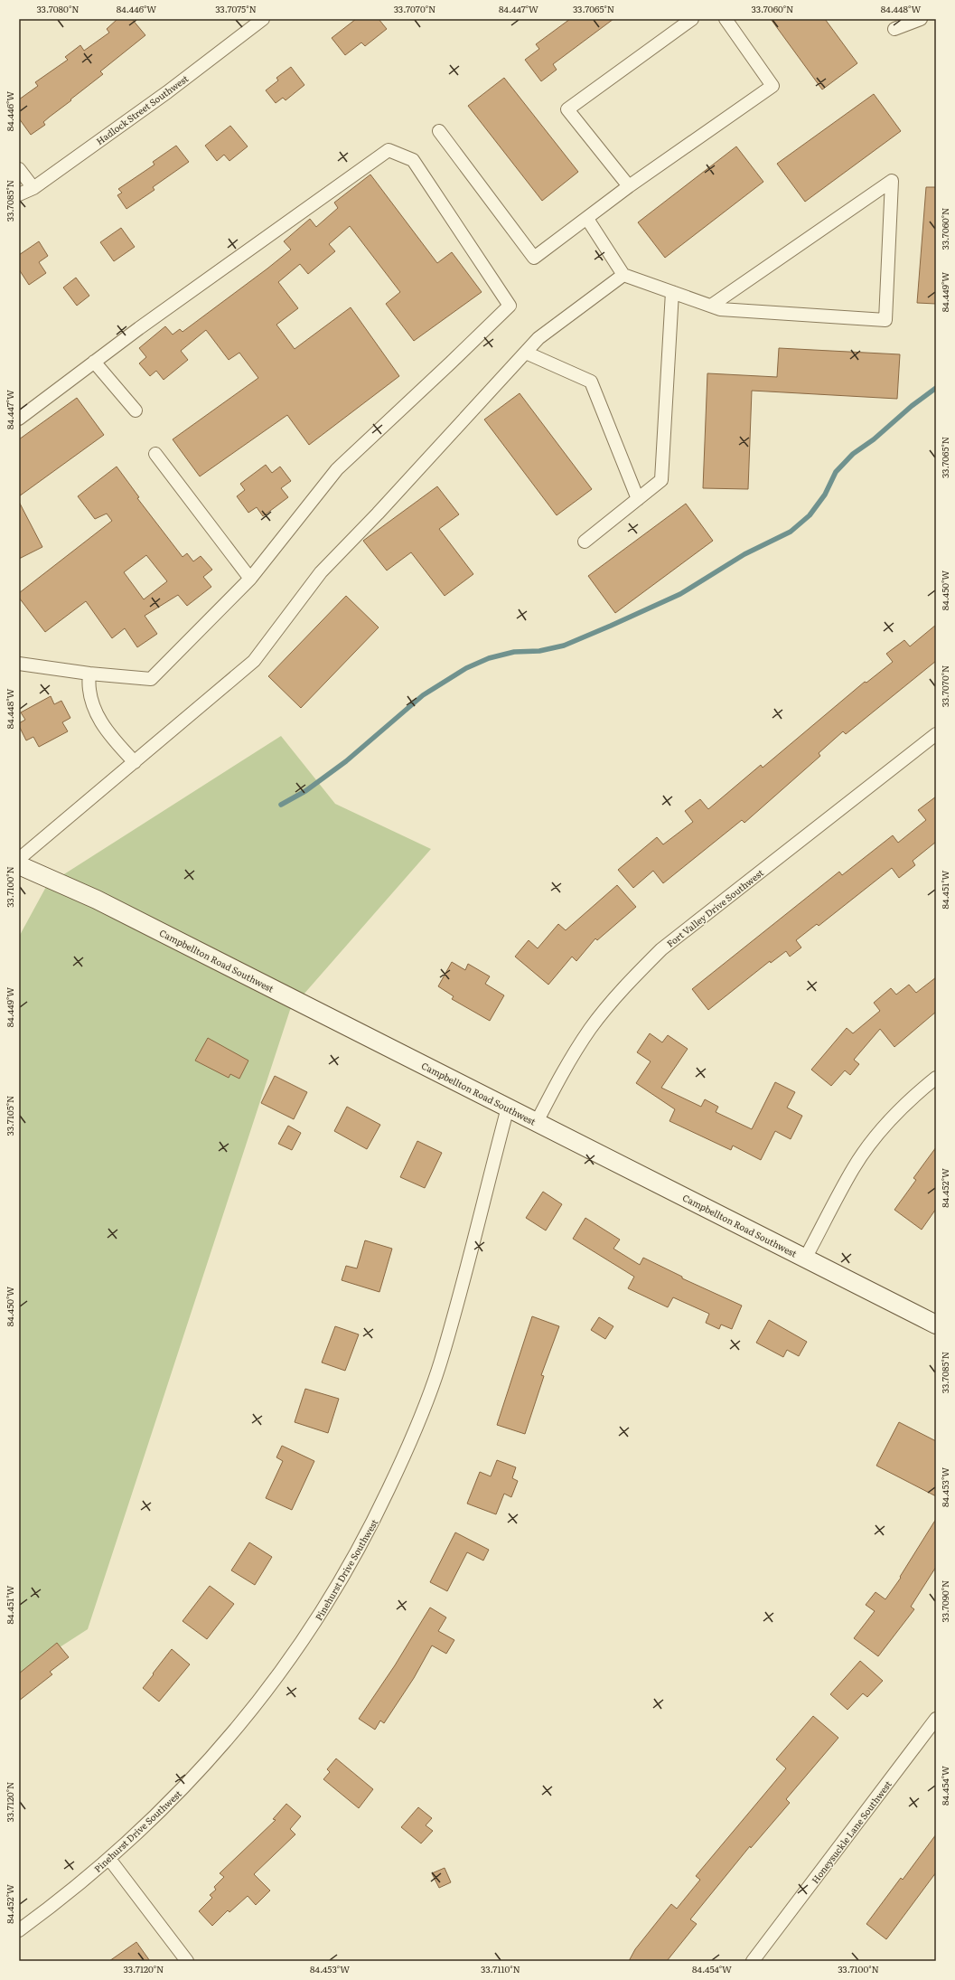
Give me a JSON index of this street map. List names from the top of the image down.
{
  "streets": {
    "main road": ["Campbellton Road Southwest"],
    "street": [
      "Hadlock Street Southwest",
      "Fort Valley Drive Southwest",
      "Pinehurst Drive Southwest",
      "Honeysuckle Lane Southwest"
    ]
  },
  "crossings": [
    ["Fort Valley Drive Southwest", "Campbellton Road Southwest"],
    ["Campbellton Road Southwest", "Pinehurst Drive Southwest"]
  ],
  "coordinates": [
    "33.7080°N",
    "84.446°W",
    "33.7075°N",
    "33.7070°N",
    "84.447°W",
    "33.7065°N",
    "33.7060°N",
    "84.448°W",
    "33.7085°N",
    "84.449°W",
    "84.450°W",
    "33.7100°N",
    "84.451°W",
    "33.7105°N",
    "84.452°W",
    "84.453°W",
    "33.7090°N",
    "84.454°W",
    "33.7120°N",
    "33.7110°N"
  ]
}
